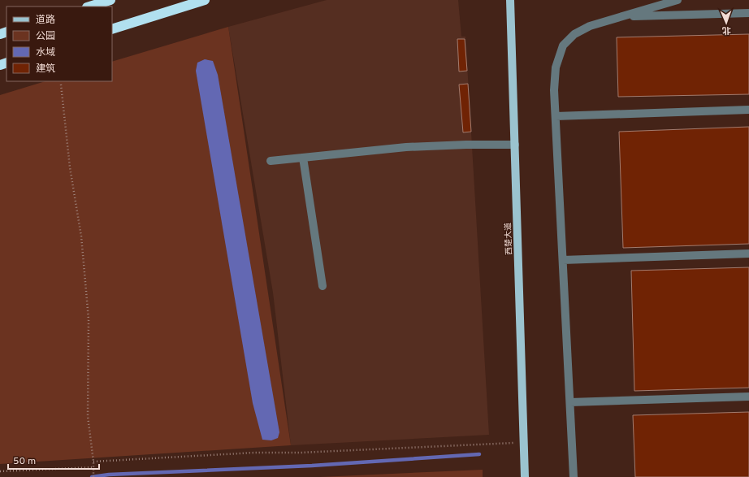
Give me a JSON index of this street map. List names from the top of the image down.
{
  "streets": {
    "main road": ["西楚大道"]
  },
  "legend": [
    "道路",
    "公园",
    "水域",
    "建筑"
  ],
  "scale_bar": "50 m",
  "north": "bottom"
}
